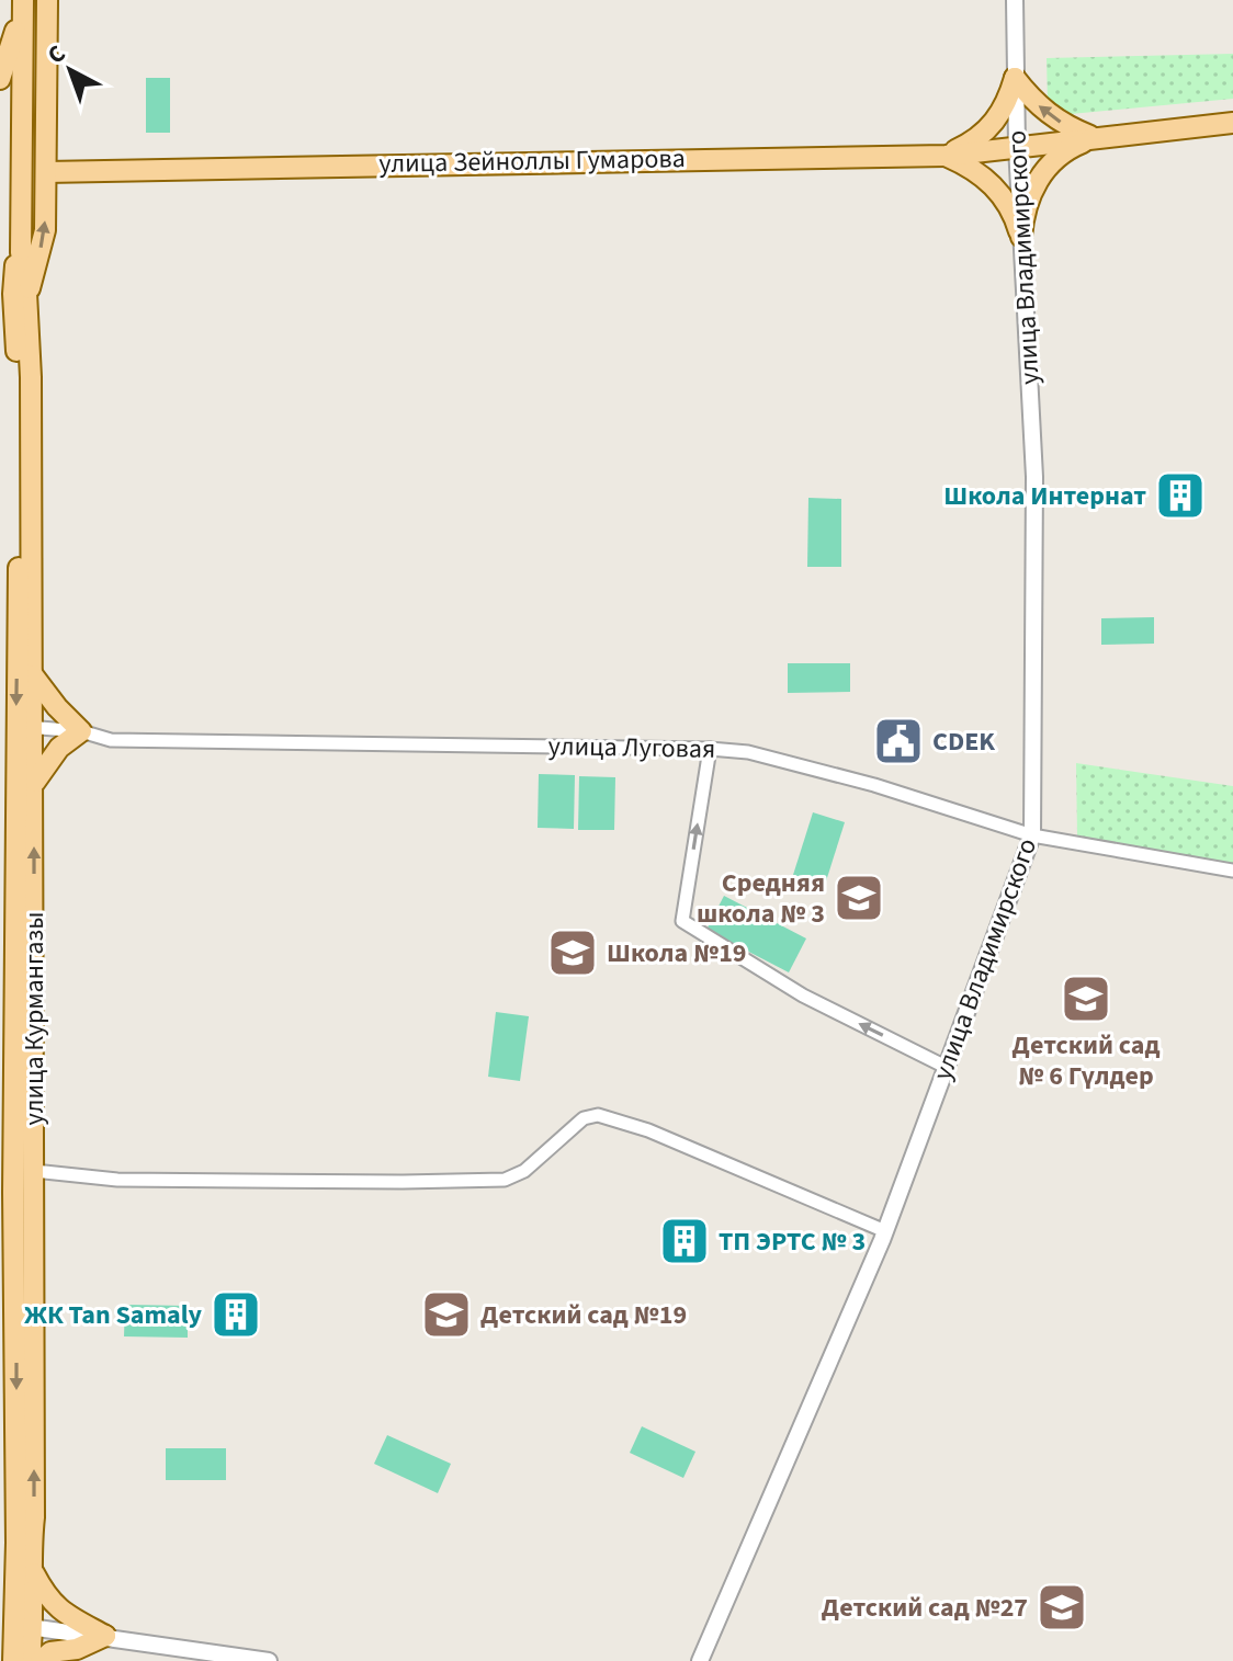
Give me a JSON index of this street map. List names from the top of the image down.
{
  "streets": {
    "main road": ["улица Зейноллы Гумарова", "улица Курмангазы"],
    "street": ["улица Владимирского", "улица Луговая"]
  },
  "crossings": [
    ["улица Зейноллы Гумарова", "улица Владимирского"],
    ["улица Владимирского", "улица Луговая"],
    ["улица Луговая", "улица Курмангазы"]
  ],
  "places": {
    "building": ["Школа Интернат", "ТП ЭРТС № 3", "ЖК Tan Samaly"],
    "public building": ["CDEK"],
    "school or university": [
      "Средняя школа № 3",
      "Школа №19",
      "Детский сад № 6 Гүлдер",
      "Детский сад №19",
      "Детский сад №27"
    ]
  },
  "north": "top left"
}
